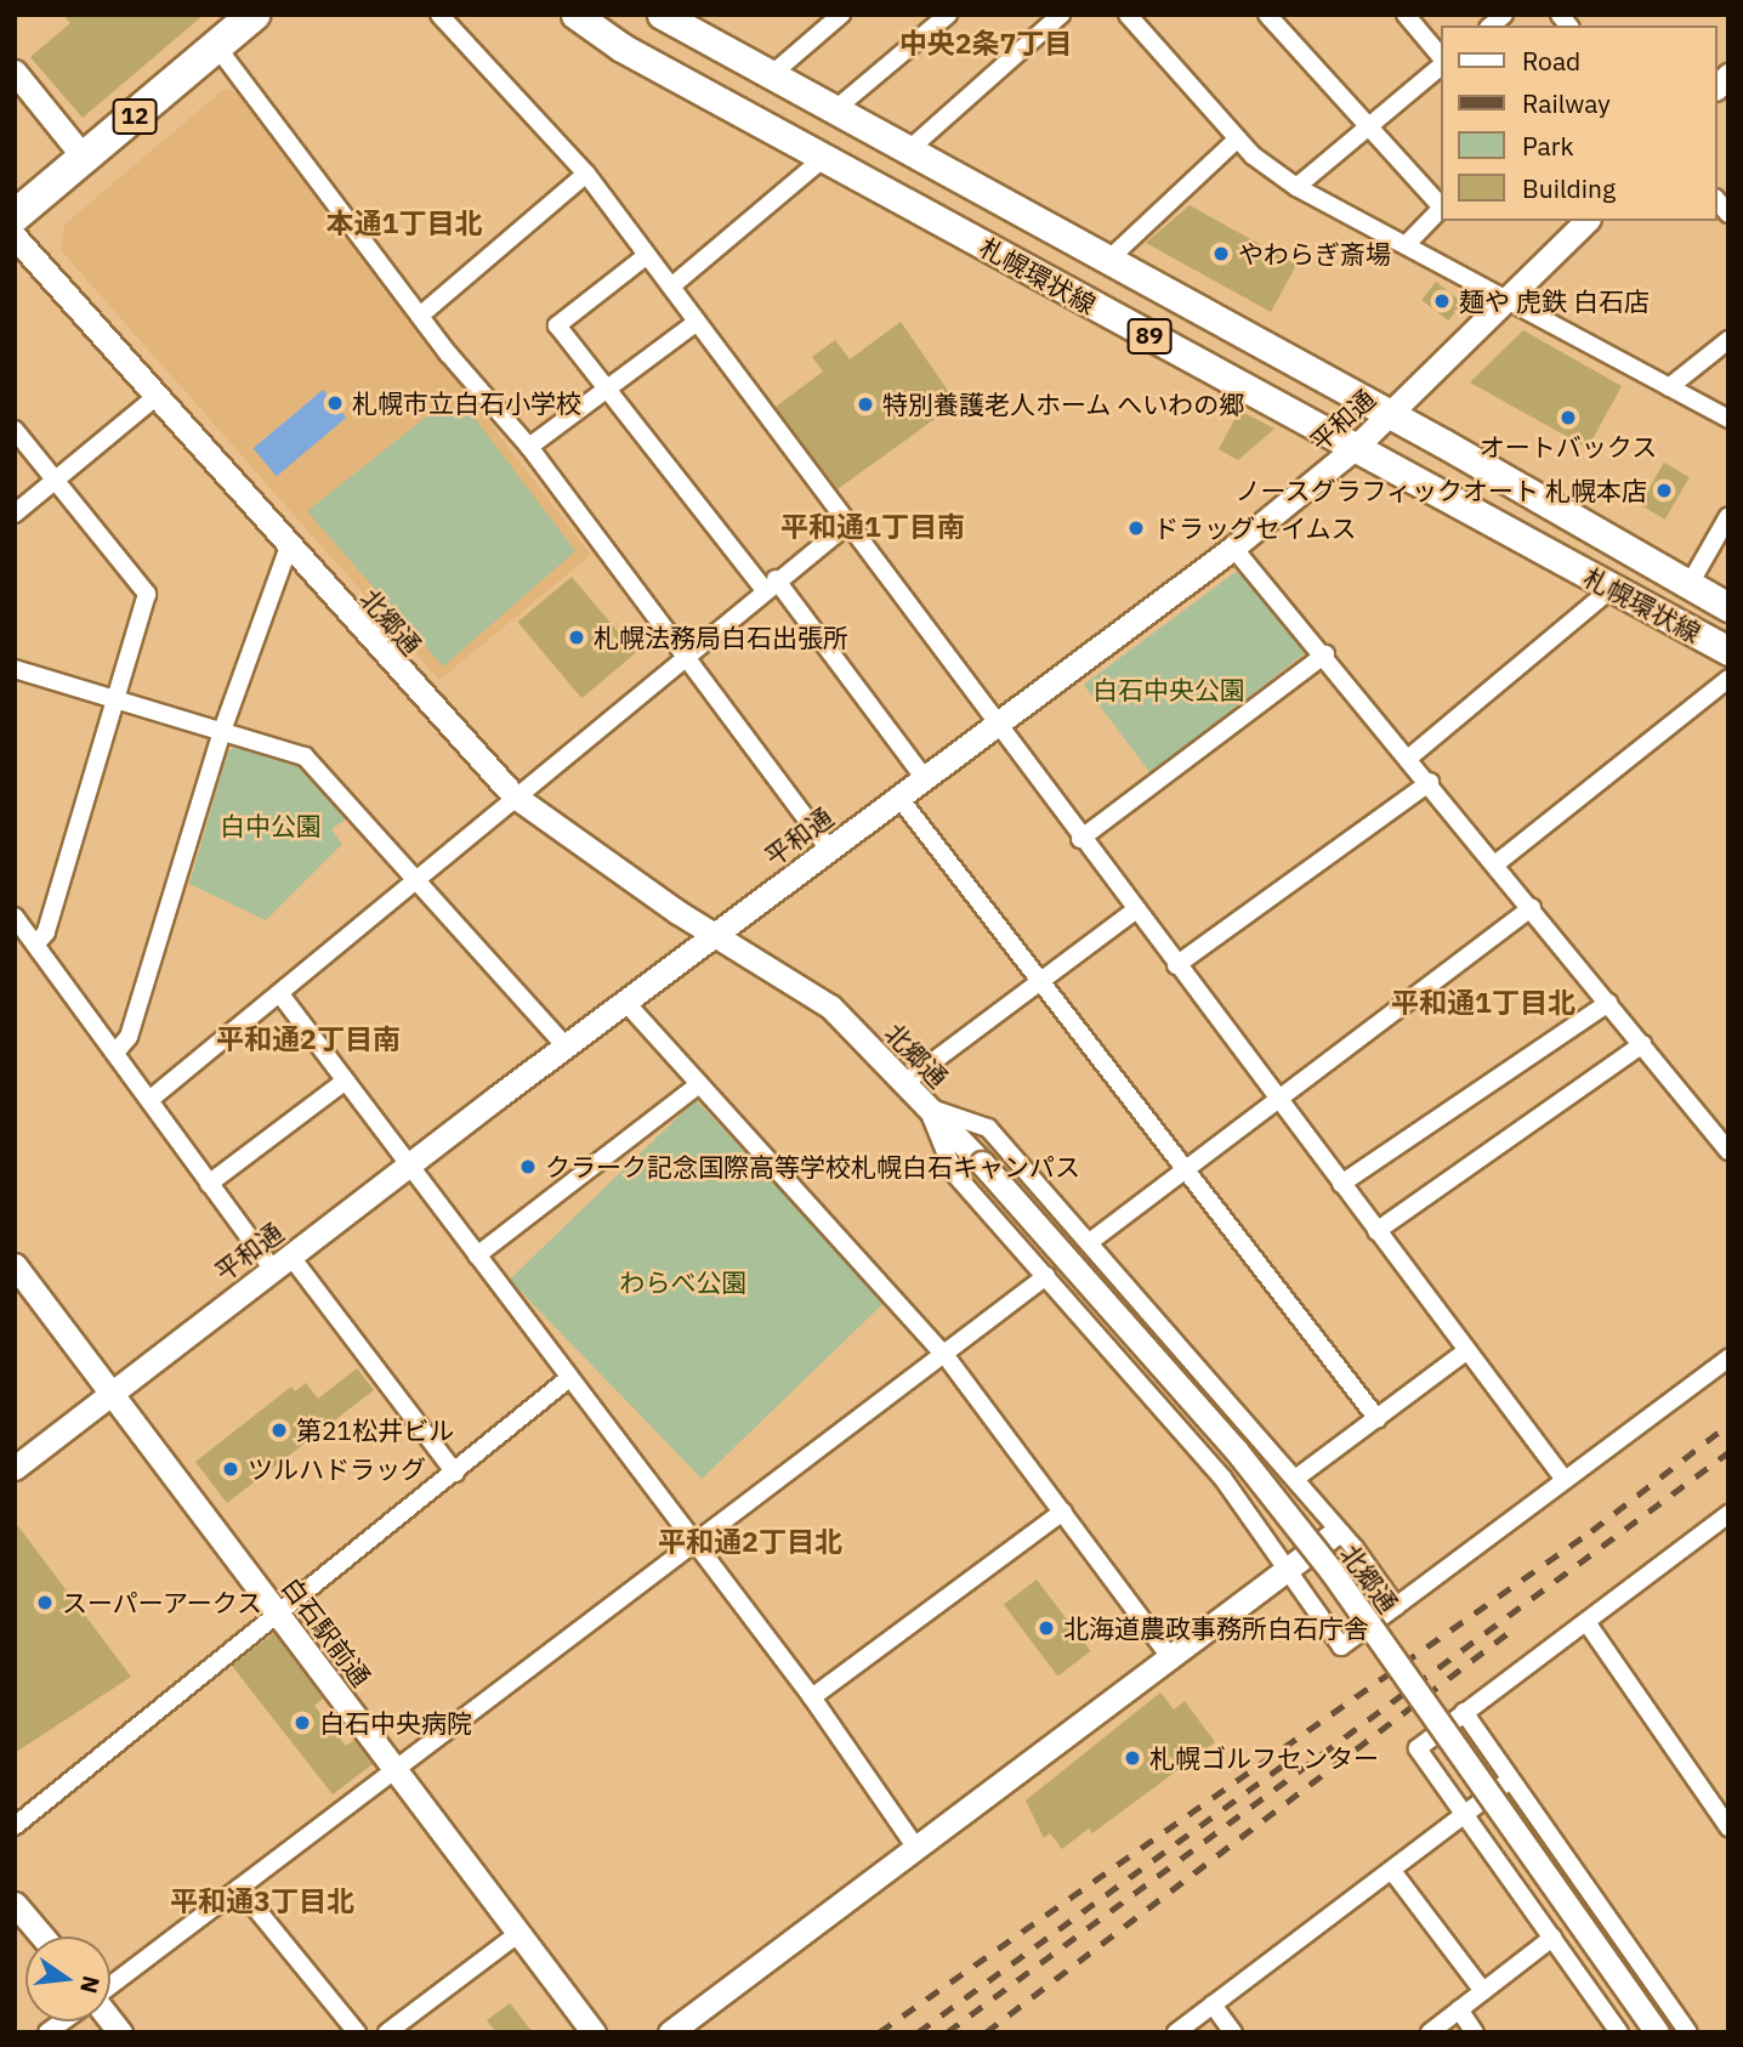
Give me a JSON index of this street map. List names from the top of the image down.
{
  "streets": {
    "highway": ["12"],
    "main road": ["札幌環状線", "89"],
    "street": ["平和通", "北郷通", "白石駅前通"]
  },
  "crossings": [
    ["札幌環状線", "平和通"],
    ["平和通", "北郷通"],
    ["平和通", "白石駅前通"]
  ],
  "districts": [
    "中央2条7丁目",
    "本通1丁目北",
    "平和通1丁目南",
    "平和通1丁目北",
    "平和通2丁目南",
    "平和通2丁目北",
    "平和通3丁目北"
  ],
  "parks": ["白石中央公園", "白中公園", "わらべ公園"],
  "places": [
    "やわらぎ斎場",
    "麺や 虎鉄 白石店",
    "札幌市立白石小学校",
    "特別養護老人ホーム へいわの郷",
    "オートバックス",
    "ノースグラフィックオート 札幌本店",
    "ドラッグセイムス",
    "札幌法務局白石出張所",
    "クラーク記念国際高等学校札幌白石キャンパス",
    "第21松井ビル",
    "ツルハドラッグ",
    "スーパーアークス",
    "北海道農政事務所白石庁舎",
    "白石中央病院",
    "札幌ゴルフセンター"
  ],
  "legend": [
    "Road",
    "Railway",
    "Park",
    "Building"
  ],
  "north": "right"
}
